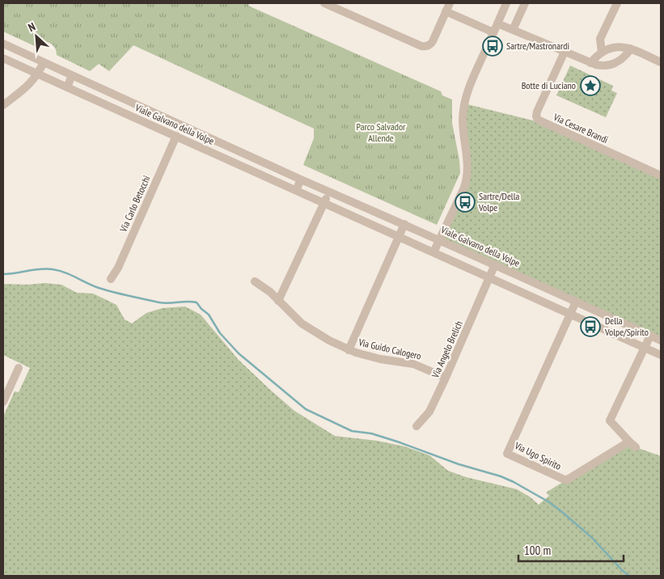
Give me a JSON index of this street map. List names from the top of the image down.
{
  "streets": {
    "street": [
      "Viale Galvano della Volpe",
      "Via Cesare Brandi",
      "Via Carlo Betocchi",
      "Via Guido Calogero",
      "Via Angelo Brelich",
      "Via Ugo Spirito"
    ]
  },
  "crossings": [
    ["Viale Galvano della Volpe", "Via Carlo Betocchi"],
    ["Viale Galvano della Volpe", "Via Angelo Brelich"],
    ["Viale Galvano della Volpe", "Via Ugo Spirito"],
    ["Via Guido Calogero", "Via Angelo Brelich"]
  ],
  "parks": ["Parco Salvador Allende"],
  "places": {
    "bus stop": ["Sartre/Mastronardi", "Sartre/Della Volpe", "Della Volpe/Spirito"],
    "place": ["Botte di Luciano"]
  },
  "scale_bar": "100 m",
  "north": "top left"
}
